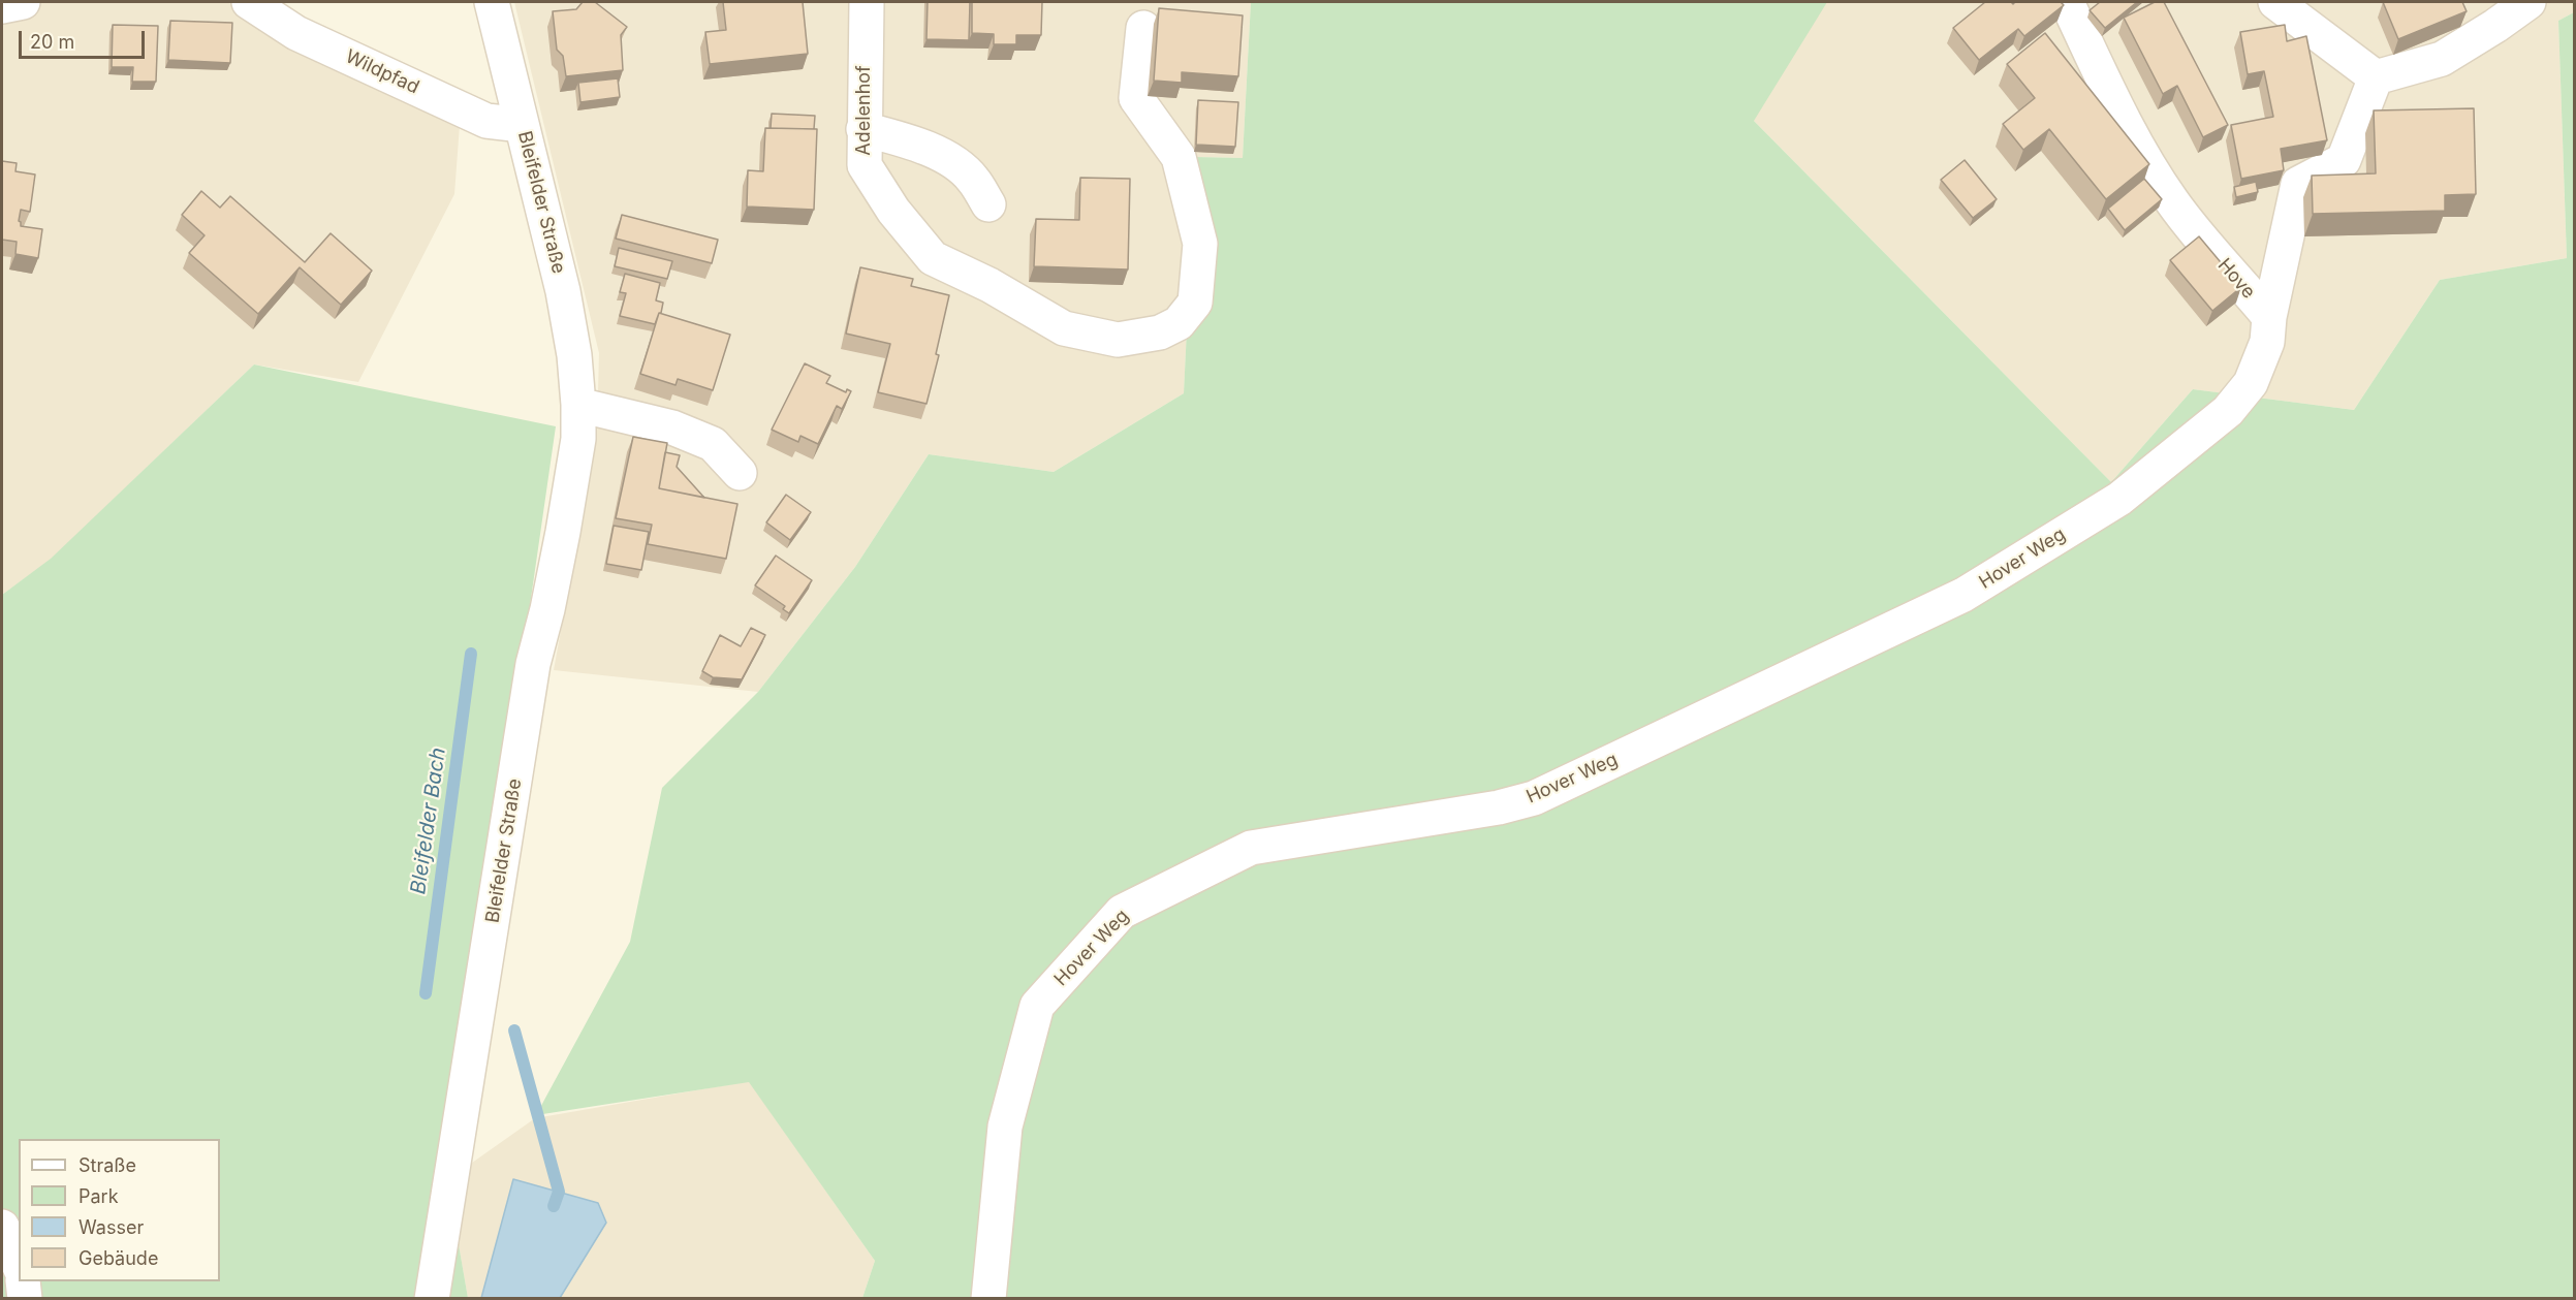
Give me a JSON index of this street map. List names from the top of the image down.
{
  "streets": {
    "street": [
      "Wildpfad",
      "Adelenhof",
      "Bleifelder Straße",
      "Hove",
      "Hover Weg"
    ]
  },
  "crossings": [
    ["Wildpfad", "Bleifelder Straße"],
    ["Hove", "Hover Weg"]
  ],
  "water": ["Bleifelder Bach"],
  "legend": [
    "Straße",
    "Park",
    "Wasser",
    "Gebäude"
  ],
  "scale_bar": "20 m"
}
